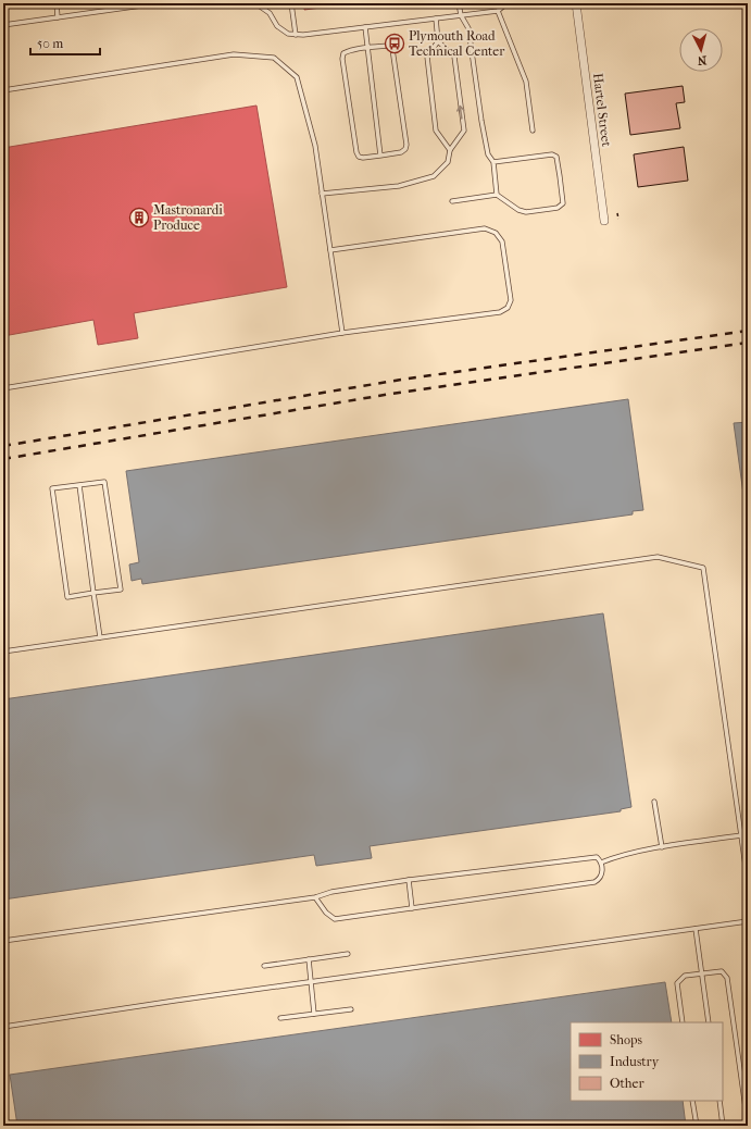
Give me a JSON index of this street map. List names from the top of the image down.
{
  "streets": {
    "street": ["Hartel Street"]
  },
  "places": {
    "bus stop": ["Plymouth Road Technical Center"],
    "building": ["Mastronardi Produce"]
  },
  "legend": ["Shops", "Industry", "Other"],
  "scale_bar": "50 m",
  "north": "bottom"
}
